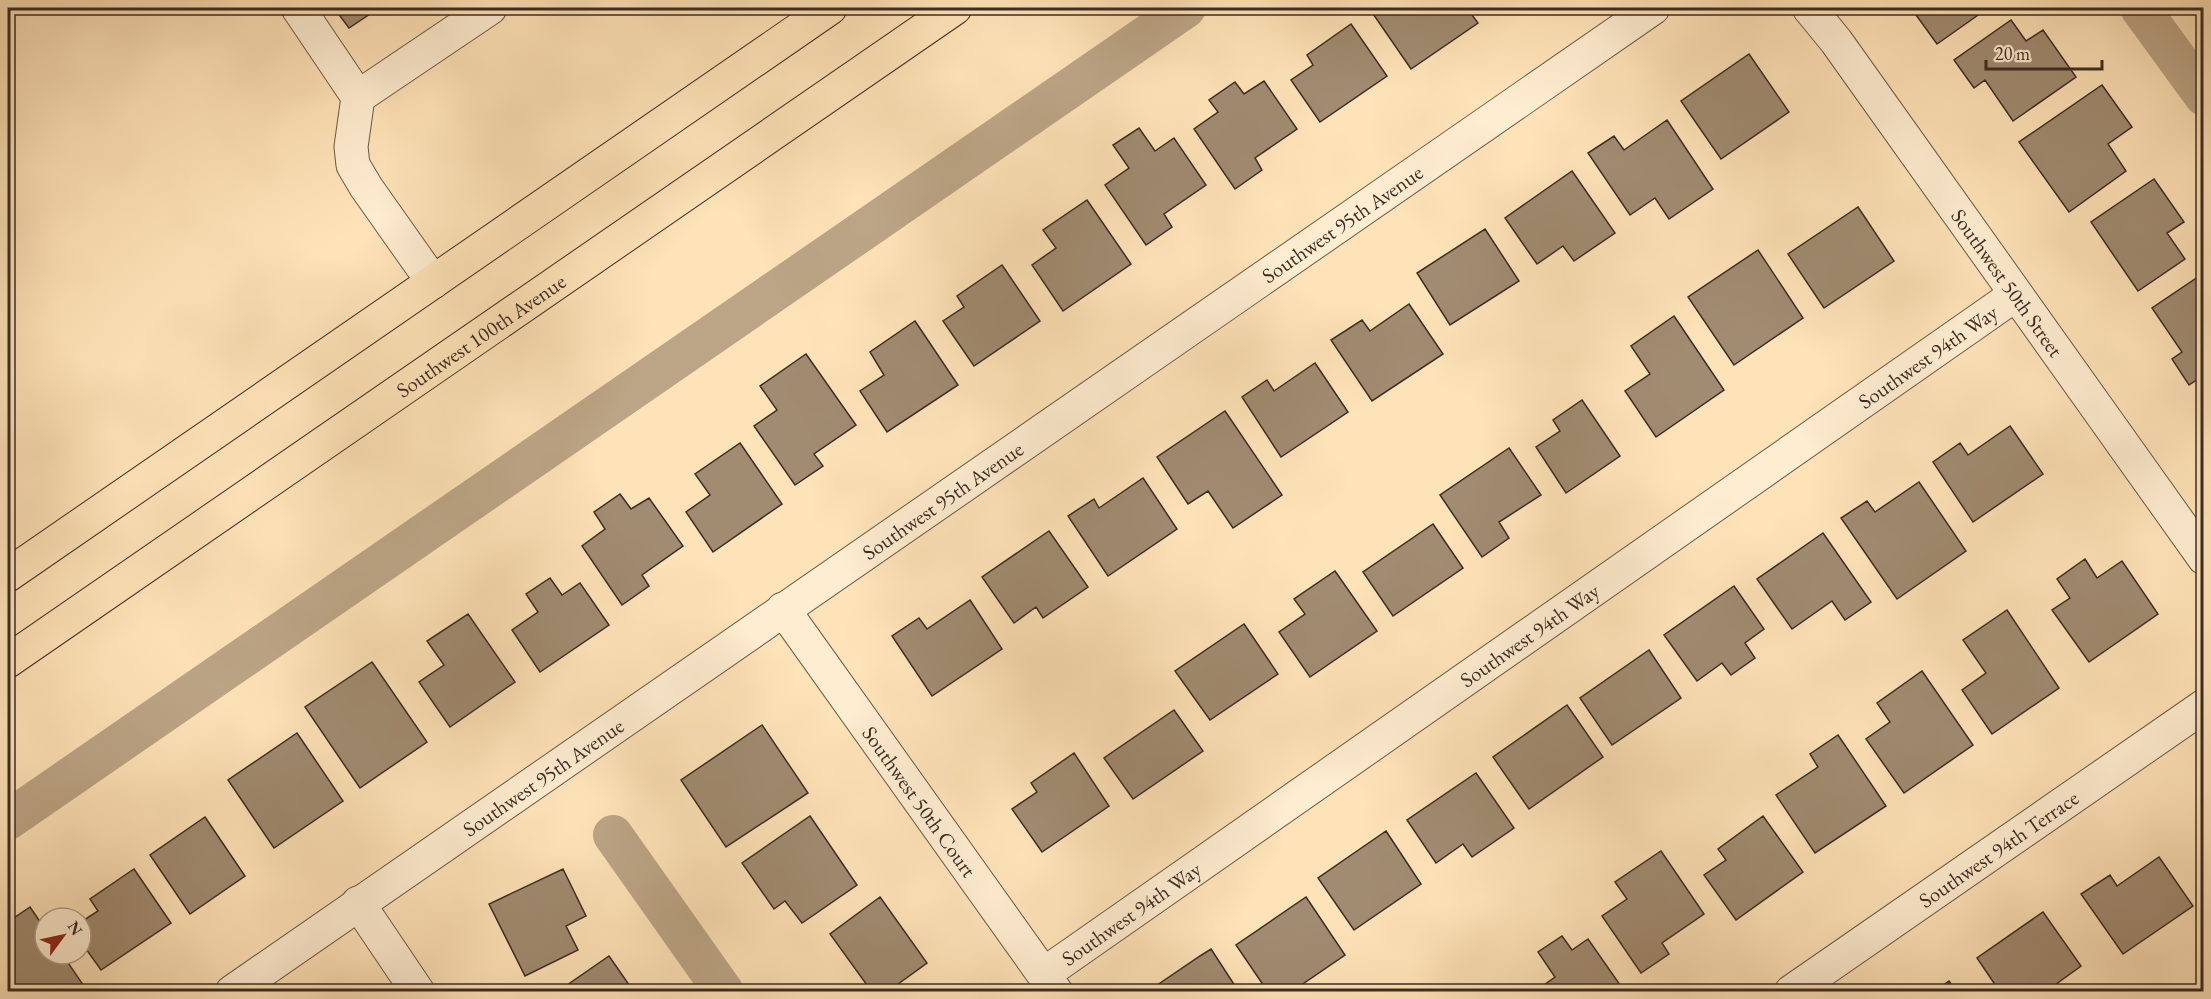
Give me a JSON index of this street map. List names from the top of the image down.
{
  "streets": {
    "main road": ["Southwest 100th Avenue"],
    "street": [
      "Southwest 95th Avenue",
      "Southwest 50th Street",
      "Southwest 94th Way",
      "Southwest 50th Court",
      "Southwest 94th Terrace"
    ]
  },
  "crossings": [
    ["Southwest 95th Avenue", "Southwest 50th Court"],
    ["Southwest 50th Street", "Southwest 94th Way"],
    ["Southwest 94th Way", "Southwest 50th Court"]
  ],
  "scale_bar": "20 m",
  "north": "top right"
}
